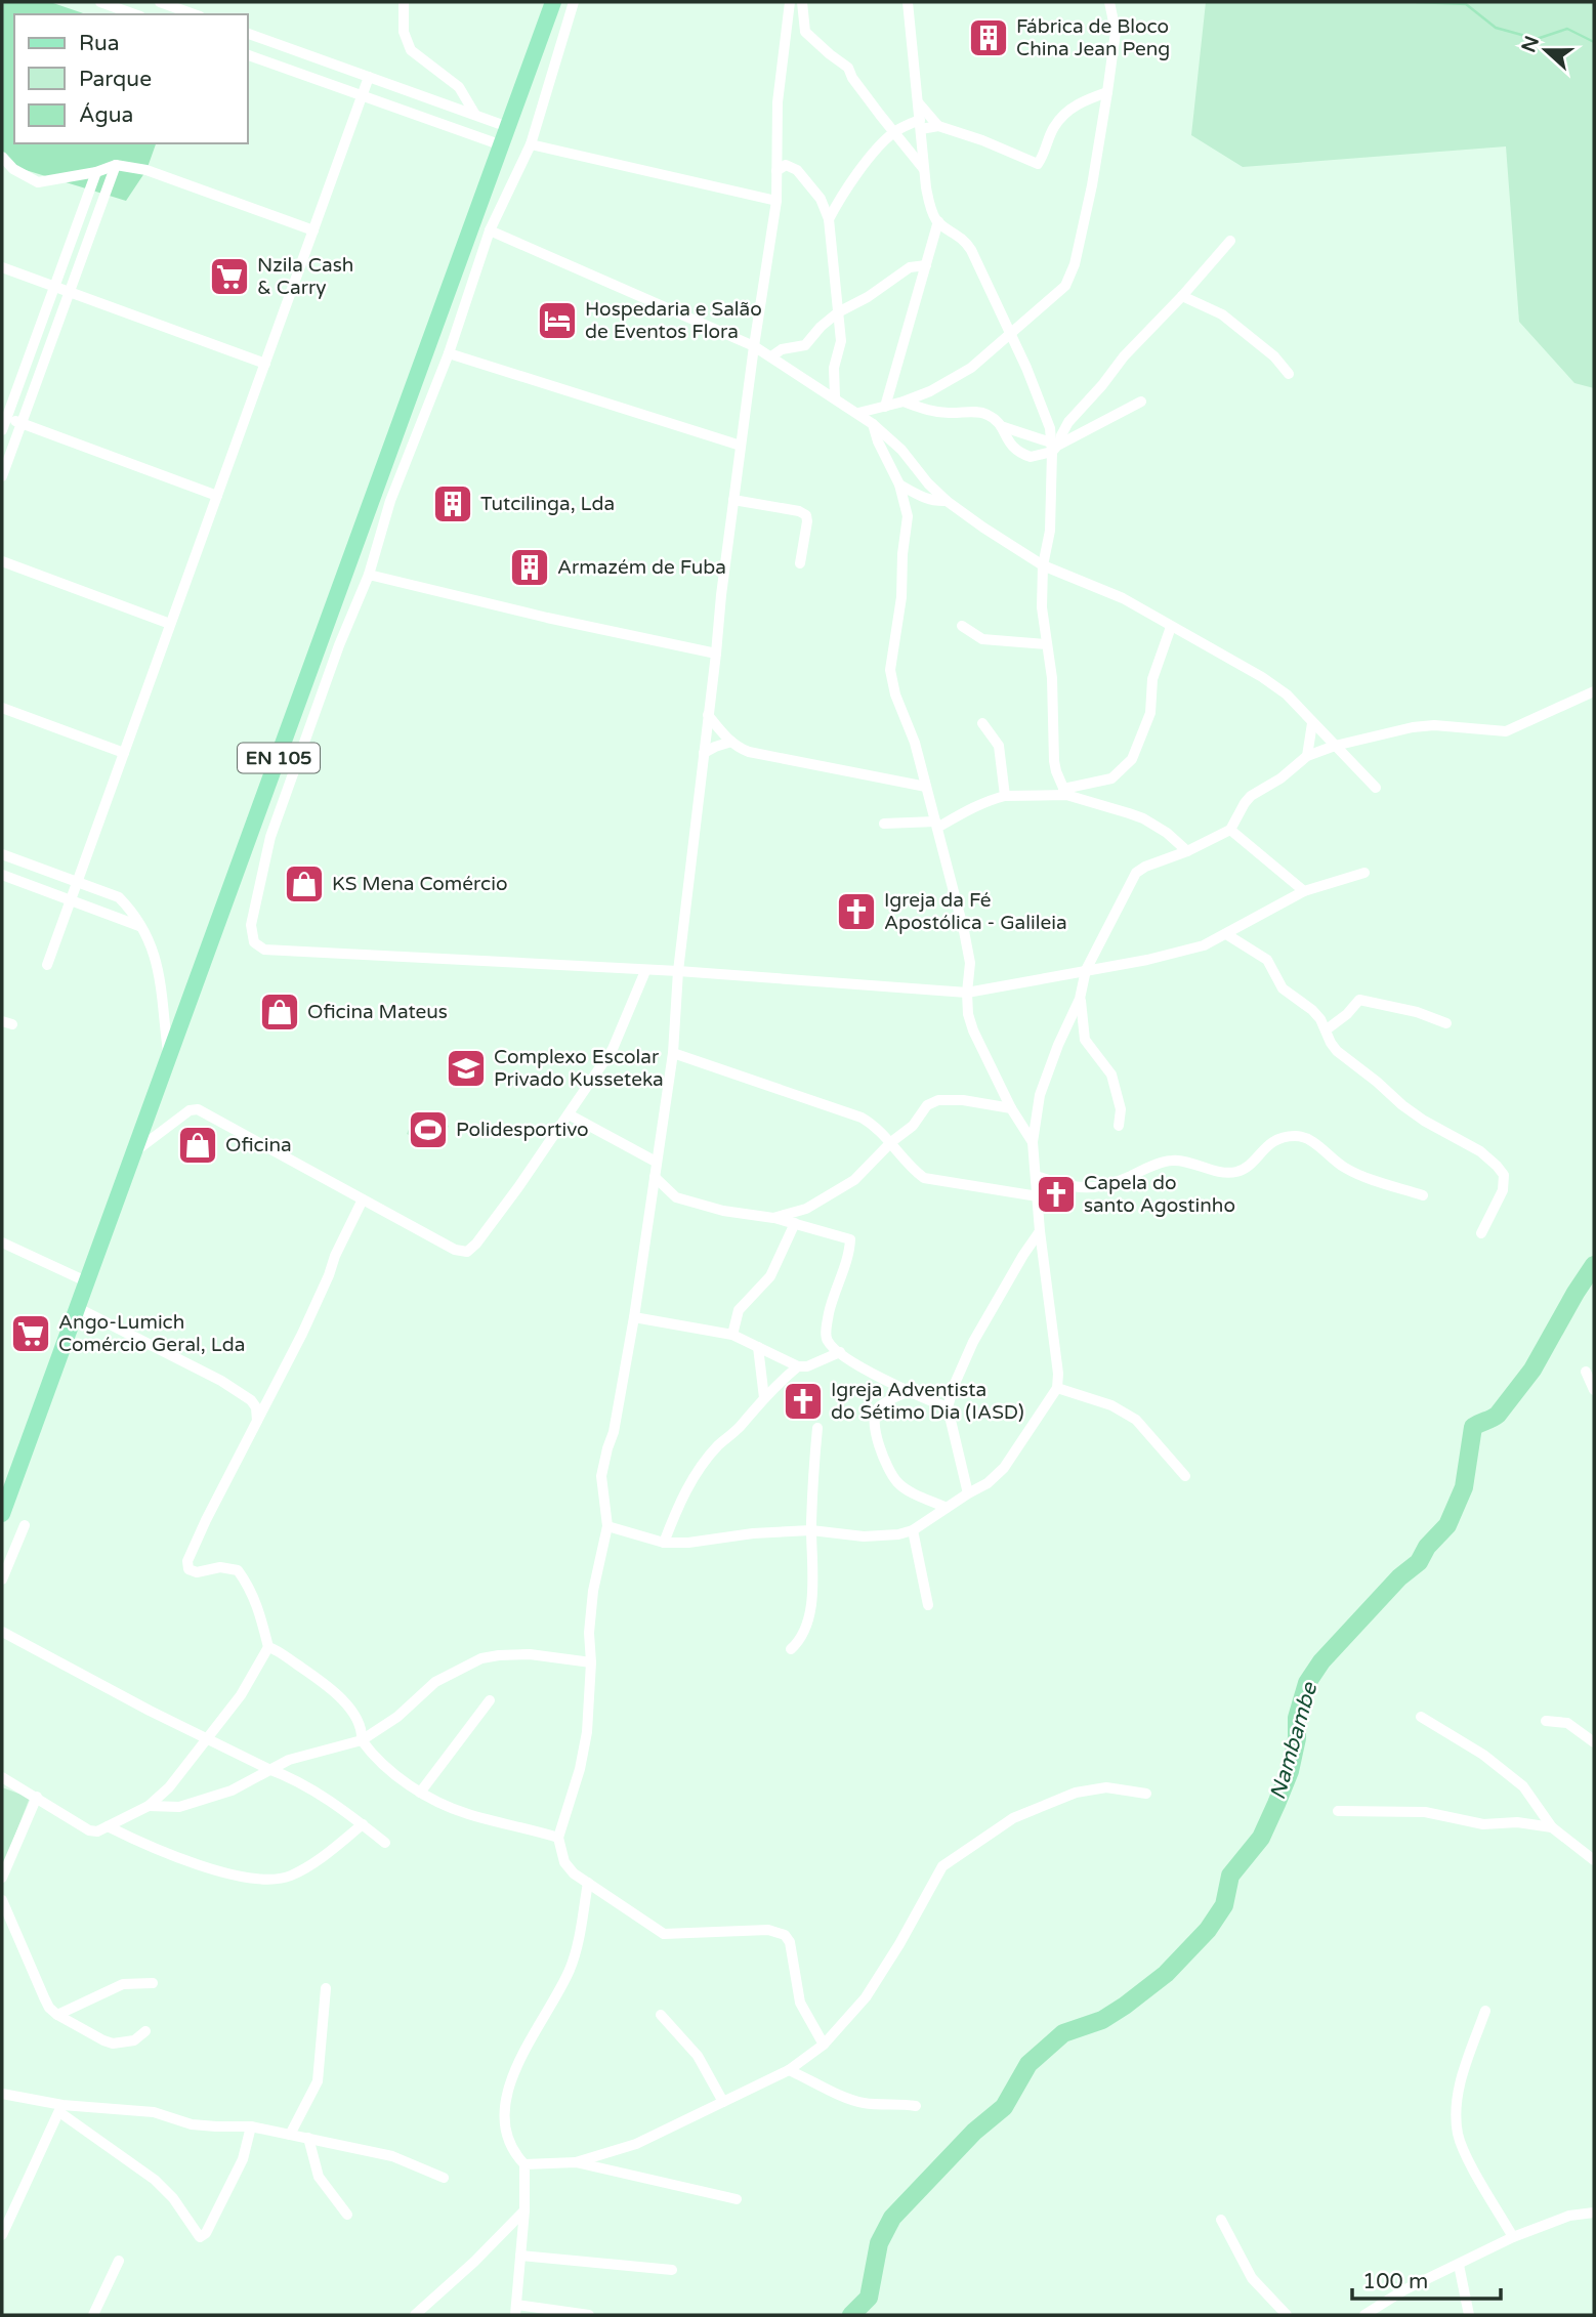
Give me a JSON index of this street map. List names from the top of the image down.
{
  "streets": {
    "main road": ["EN 105"]
  },
  "water": ["Nambambe"],
  "places": {
    "building": ["Fábrica de Bloco China Jean Peng", "Tutcilinga, Lda", "Armazém de Fuba"],
    "supermarket": ["Nzila Cash & Carry", "Ango-Lumich Comércio Geral, Lda"],
    "hotel": ["Hospedaria e Salão de Eventos Flora"],
    "shop": ["KS Mena Comércio", "Oficina Mateus", "Oficina"],
    "church": ["Igreja da Fé Apostólica - Galileia", "Capela do santo Agostinho", "Igreja Adventista do Sétimo Dia (IASD)"],
    "school or university": ["Complexo Escolar Privado Kusseteka"],
    "sports": ["Polidesportivo"]
  },
  "legend": ["Rua", "Parque", "Água"],
  "scale_bar": "100 m",
  "north": "left"
}
